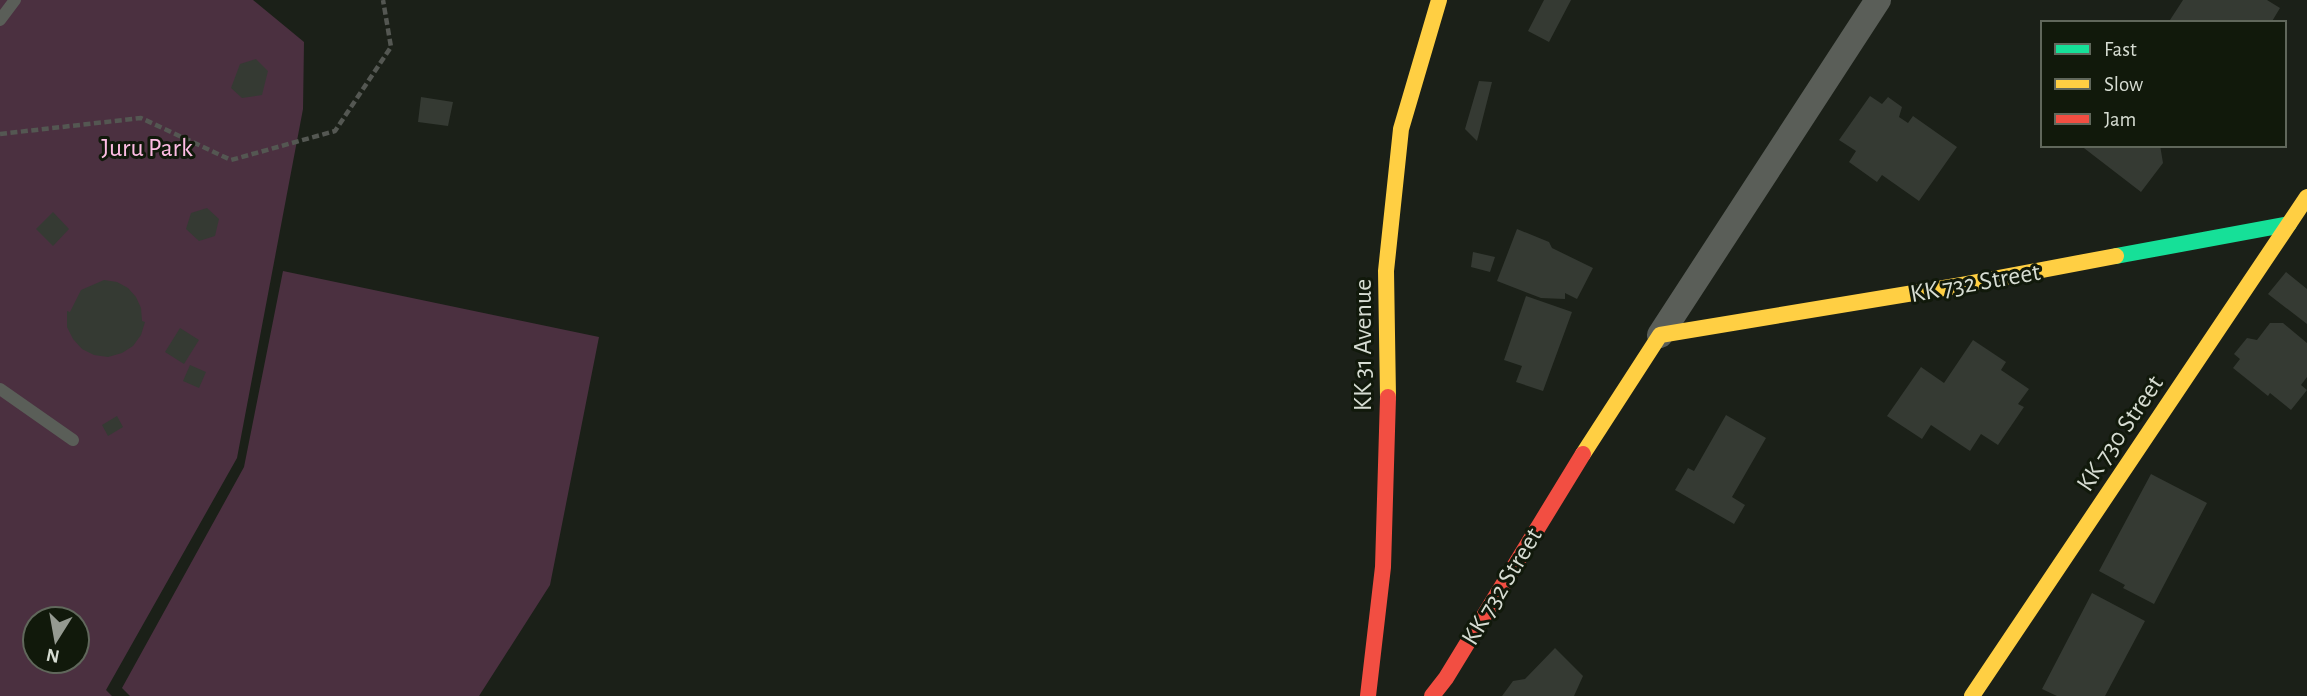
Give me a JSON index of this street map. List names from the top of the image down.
{
  "streets": {
    "street": ["KK 732 Street", "KK 31 Avenue", "KK 730 Street"]
  },
  "crossings": [
    ["KK 732 Street", "KK 730 Street"]
  ],
  "parks": ["Juru Park"],
  "legend": ["Fast", "Slow", "Jam"],
  "north": "bottom"
}
